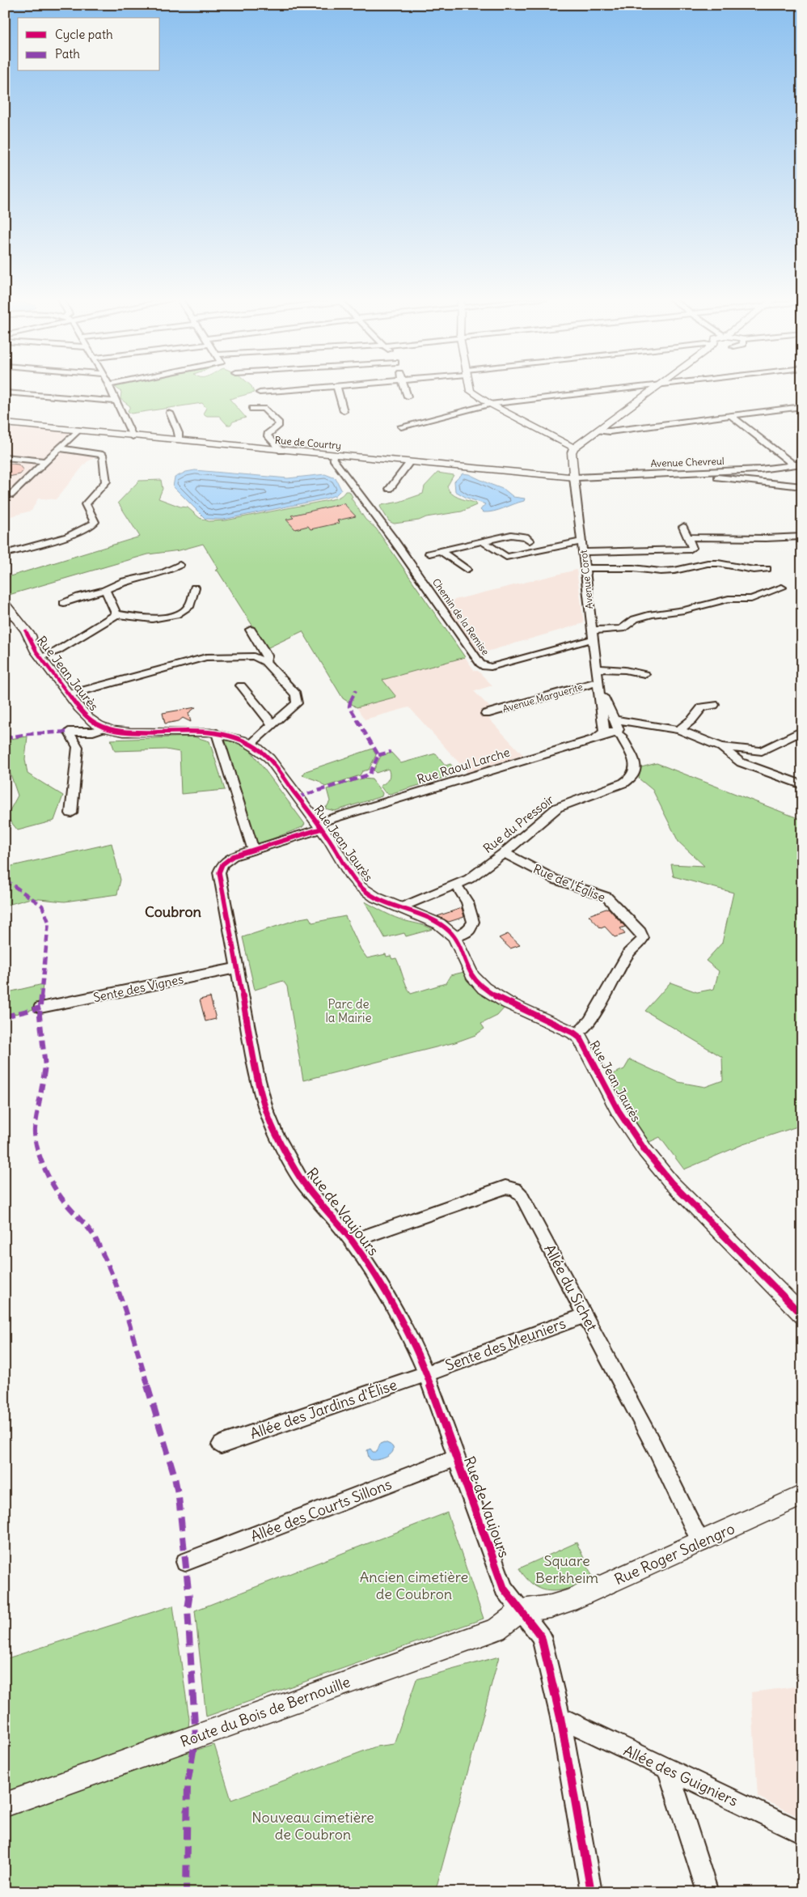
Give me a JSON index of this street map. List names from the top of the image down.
{
  "streets": {
    "street": [
      "Rue de Courtry",
      "Avenue Chevreul",
      "Avenue Corot",
      "Chemin de la Remise",
      "Rue Jean Jaurès",
      "Avenue Marguerite",
      "Rue Raoul Larche",
      "Rue du Pressoir",
      "Rue de l'Église",
      "Sente des Vignes",
      "Rue de Vaujours",
      "Allée du Sichet",
      "Sente des Meuniers",
      "Allée des Jardins d'Élise",
      "Allée des Courts Sillons",
      "Rue Roger Salengro",
      "Route du Bois de Bernouille",
      "Allée des Guigniers"
    ]
  },
  "crossings": [
    ["Rue de Courtry", "Avenue Chevreul"],
    ["Rue de Courtry", "Avenue Corot"],
    ["Rue de Courtry", "Chemin de la Remise"],
    ["Avenue Chevreul", "Avenue Corot"],
    ["Avenue Corot", "Chemin de la Remise"],
    ["Avenue Corot", "Avenue Marguerite"],
    ["Avenue Corot", "Rue Raoul Larche"],
    ["Avenue Corot", "Rue du Pressoir"],
    ["Rue Jean Jaurès", "Rue Raoul Larche"],
    ["Rue Jean Jaurès", "Rue du Pressoir"],
    ["Rue Jean Jaurès", "Rue de l'Église"],
    ["Rue Raoul Larche", "Rue du Pressoir"],
    ["Rue Raoul Larche", "Rue de Vaujours"],
    ["Rue du Pressoir", "Rue de l'Église"],
    ["Sente des Vignes", "Rue de Vaujours"],
    ["Rue de Vaujours", "Allée du Sichet"],
    ["Rue de Vaujours", "Sente des Meuniers"],
    ["Rue de Vaujours", "Allée des Jardins d'Élise"],
    ["Rue de Vaujours", "Allée des Courts Sillons"],
    ["Rue de Vaujours", "Rue Roger Salengro"],
    ["Rue de Vaujours", "Route du Bois de Bernouille"],
    ["Rue de Vaujours", "Allée des Guigniers"],
    ["Allée du Sichet", "Sente des Meuniers"],
    ["Allée du Sichet", "Rue Roger Salengro"],
    ["Sente des Meuniers", "Allée des Jardins d'Élise"],
    ["Rue Roger Salengro", "Route du Bois de Bernouille"]
  ],
  "districts": ["Coubron"],
  "parks": [
    "Parc de la Mairie",
    "Square Berkheim",
    "Ancien cimetière de Coubron",
    "Nouveau cimetière de Coubron"
  ],
  "legend": ["Cycle path", "Path"]
}
